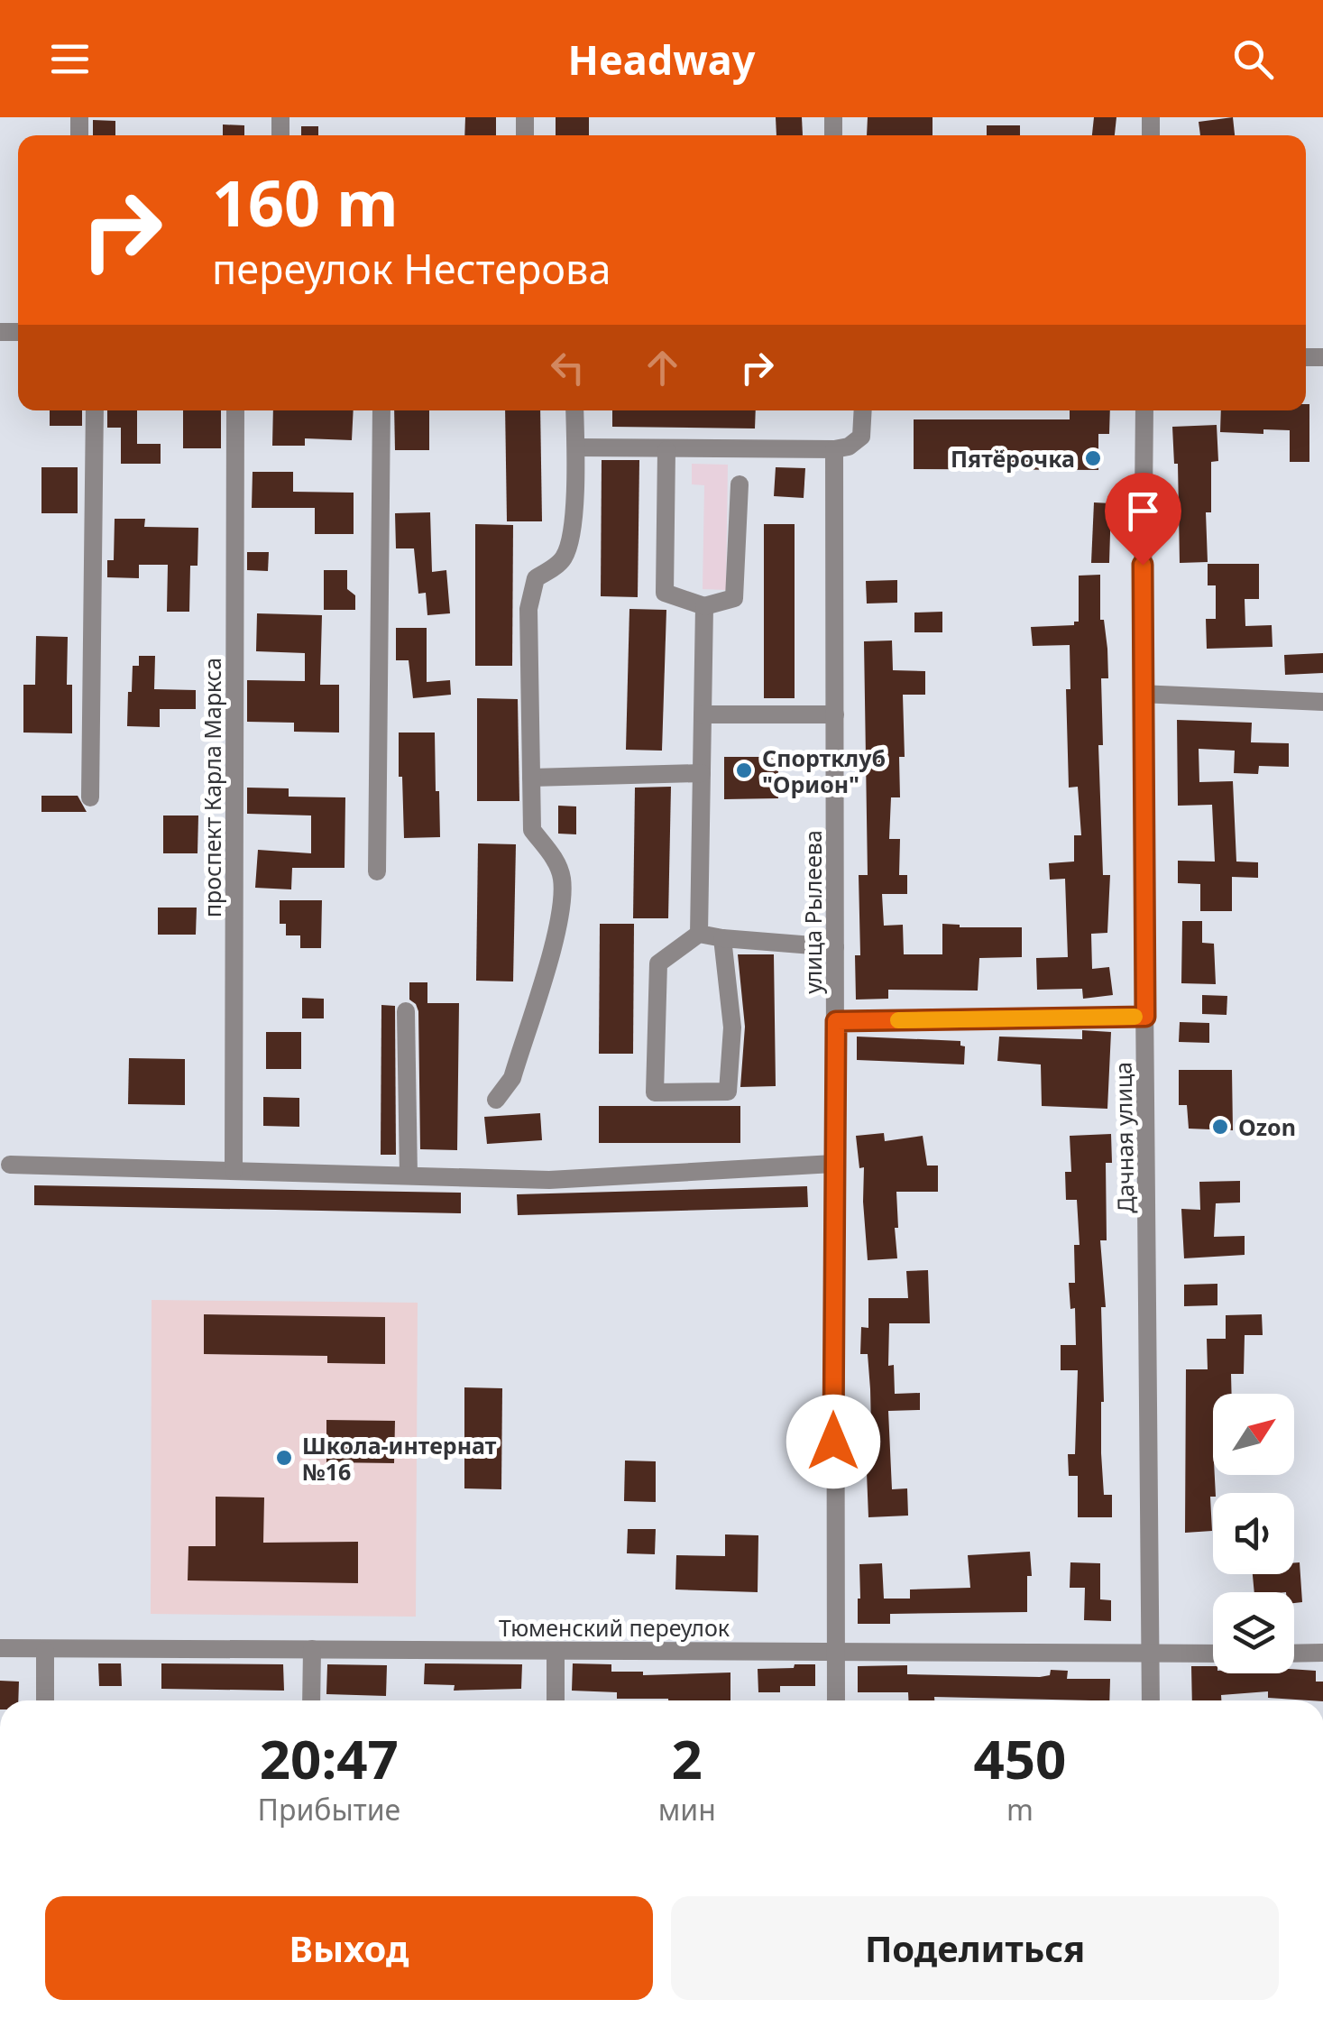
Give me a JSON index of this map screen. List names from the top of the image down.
{
  "streets": {
    "street": [
      "проспект Карла Маркса",
      "улица Рылеева",
      "Дачная улица",
      "Тюменский переулок"
    ]
  },
  "crossings": [
    ["улица Рылеева", "Тюменский переулок"],
    ["Дачная улица", "Тюменский переулок"]
  ],
  "places": [
    "Пятёрочка",
    "Спортклуб \"Орион\"",
    "Ozon",
    "Школа-интернат №16"
  ],
  "north": "top right",
  "page": {
    "header": "Headway",
    "turn": ["160 m", "переулок Нестерова"],
    "eta": [
      "20:47",
      "Прибытие",
      "2",
      "мин",
      "450",
      "m"
    ],
    "buttons": ["Выход", "Поделиться"]
  }
}
